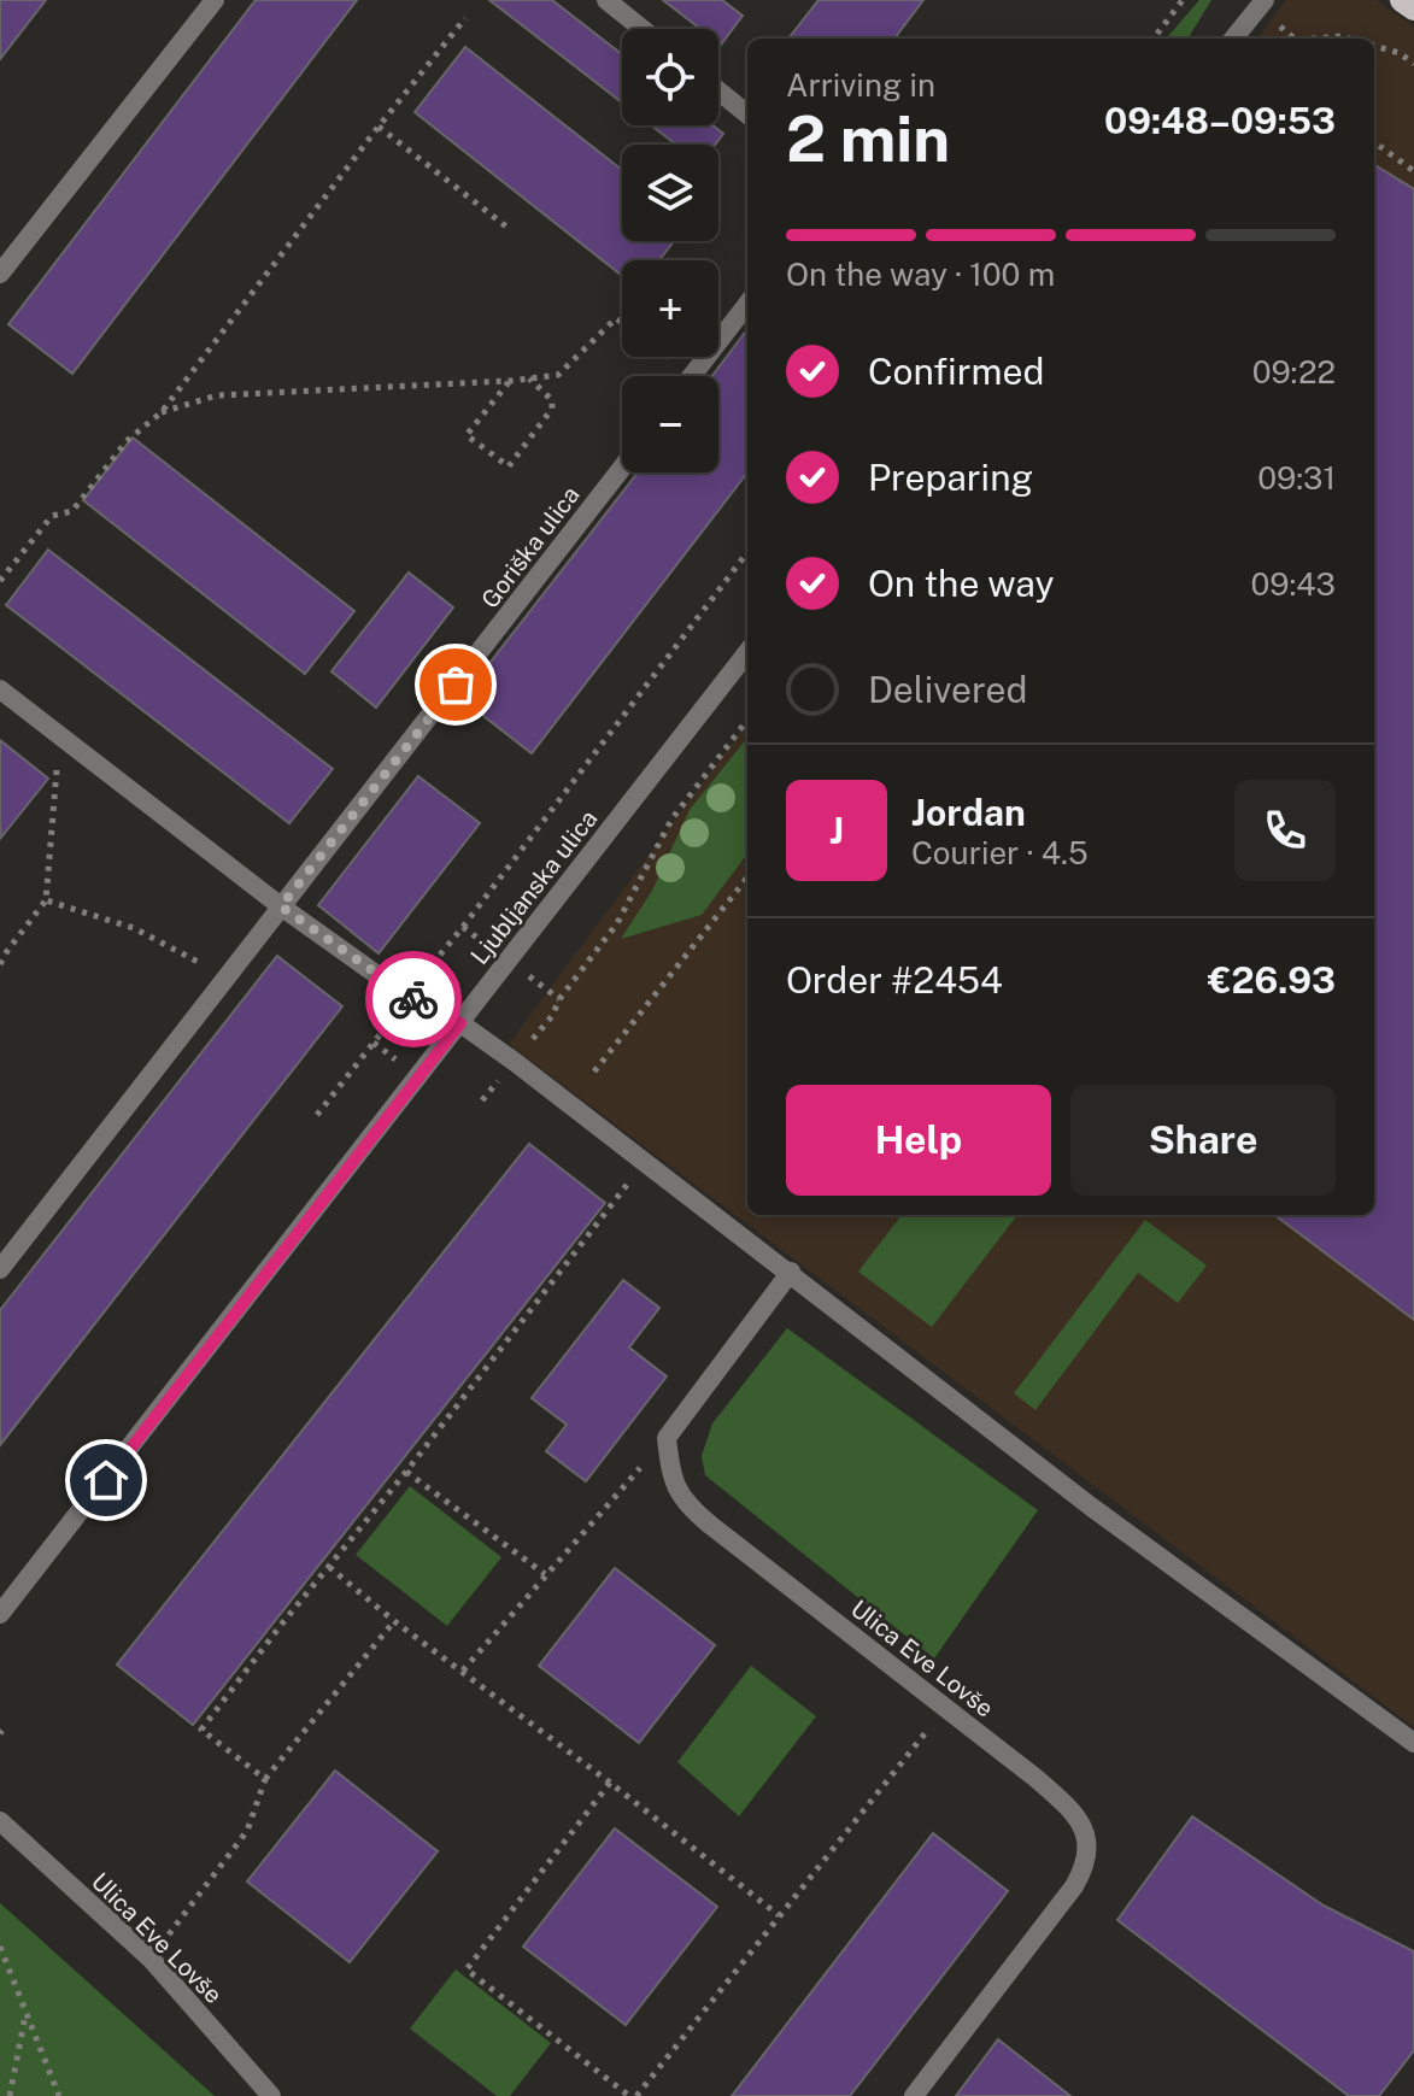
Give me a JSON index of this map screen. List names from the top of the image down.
{
  "streets": {
    "street": ["Goriška ulica", "Ljubljanska ulica", "Ulica Eve Lovše"]
  },
  "page": {
    "map_buttons": ["+", "−"],
    "heading": ["2 min", "Arriving in", "09:48–09:53"],
    "panel": [
      "Jordan",
      "Courier · 4.5",
      "Order #2454",
      "€26.93"
    ],
    "bar": "On the way · 100 m",
    "list": [
      ["Confirmed", "09:22"],
      ["Preparing", "09:31"],
      ["On the way", "09:43"],
      "Delivered"
    ],
    "round": "J",
    "buttons": ["Help", "Share"]
  }
}
